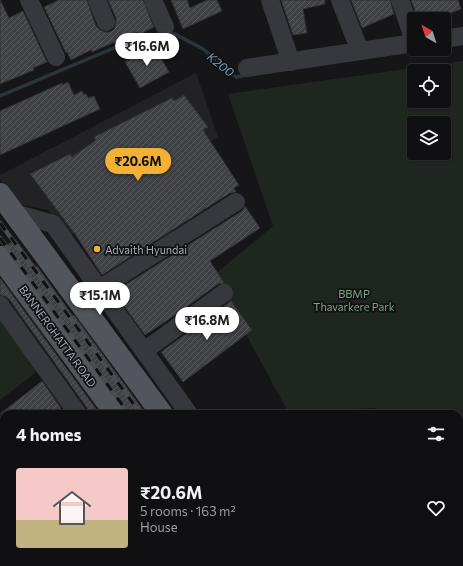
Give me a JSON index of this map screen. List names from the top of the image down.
{
  "streets": {
    "main road": ["BANNERGHATTA ROAD"]
  },
  "water": ["K200"],
  "parks": ["BBMP Thavarkere Park"],
  "places": ["Advaith Hyundai"],
  "north": "top left",
  "page": {
    "price": [
      "₹16.6M",
      "₹20.6M",
      "₹15.1M",
      "₹16.8M"
    ],
    "heading": "4 homes",
    "list": [
      {
        "name": "₹20.6M",
        "note": "5 rooms · 163 m² · House"
      }
    ]
  }
}
